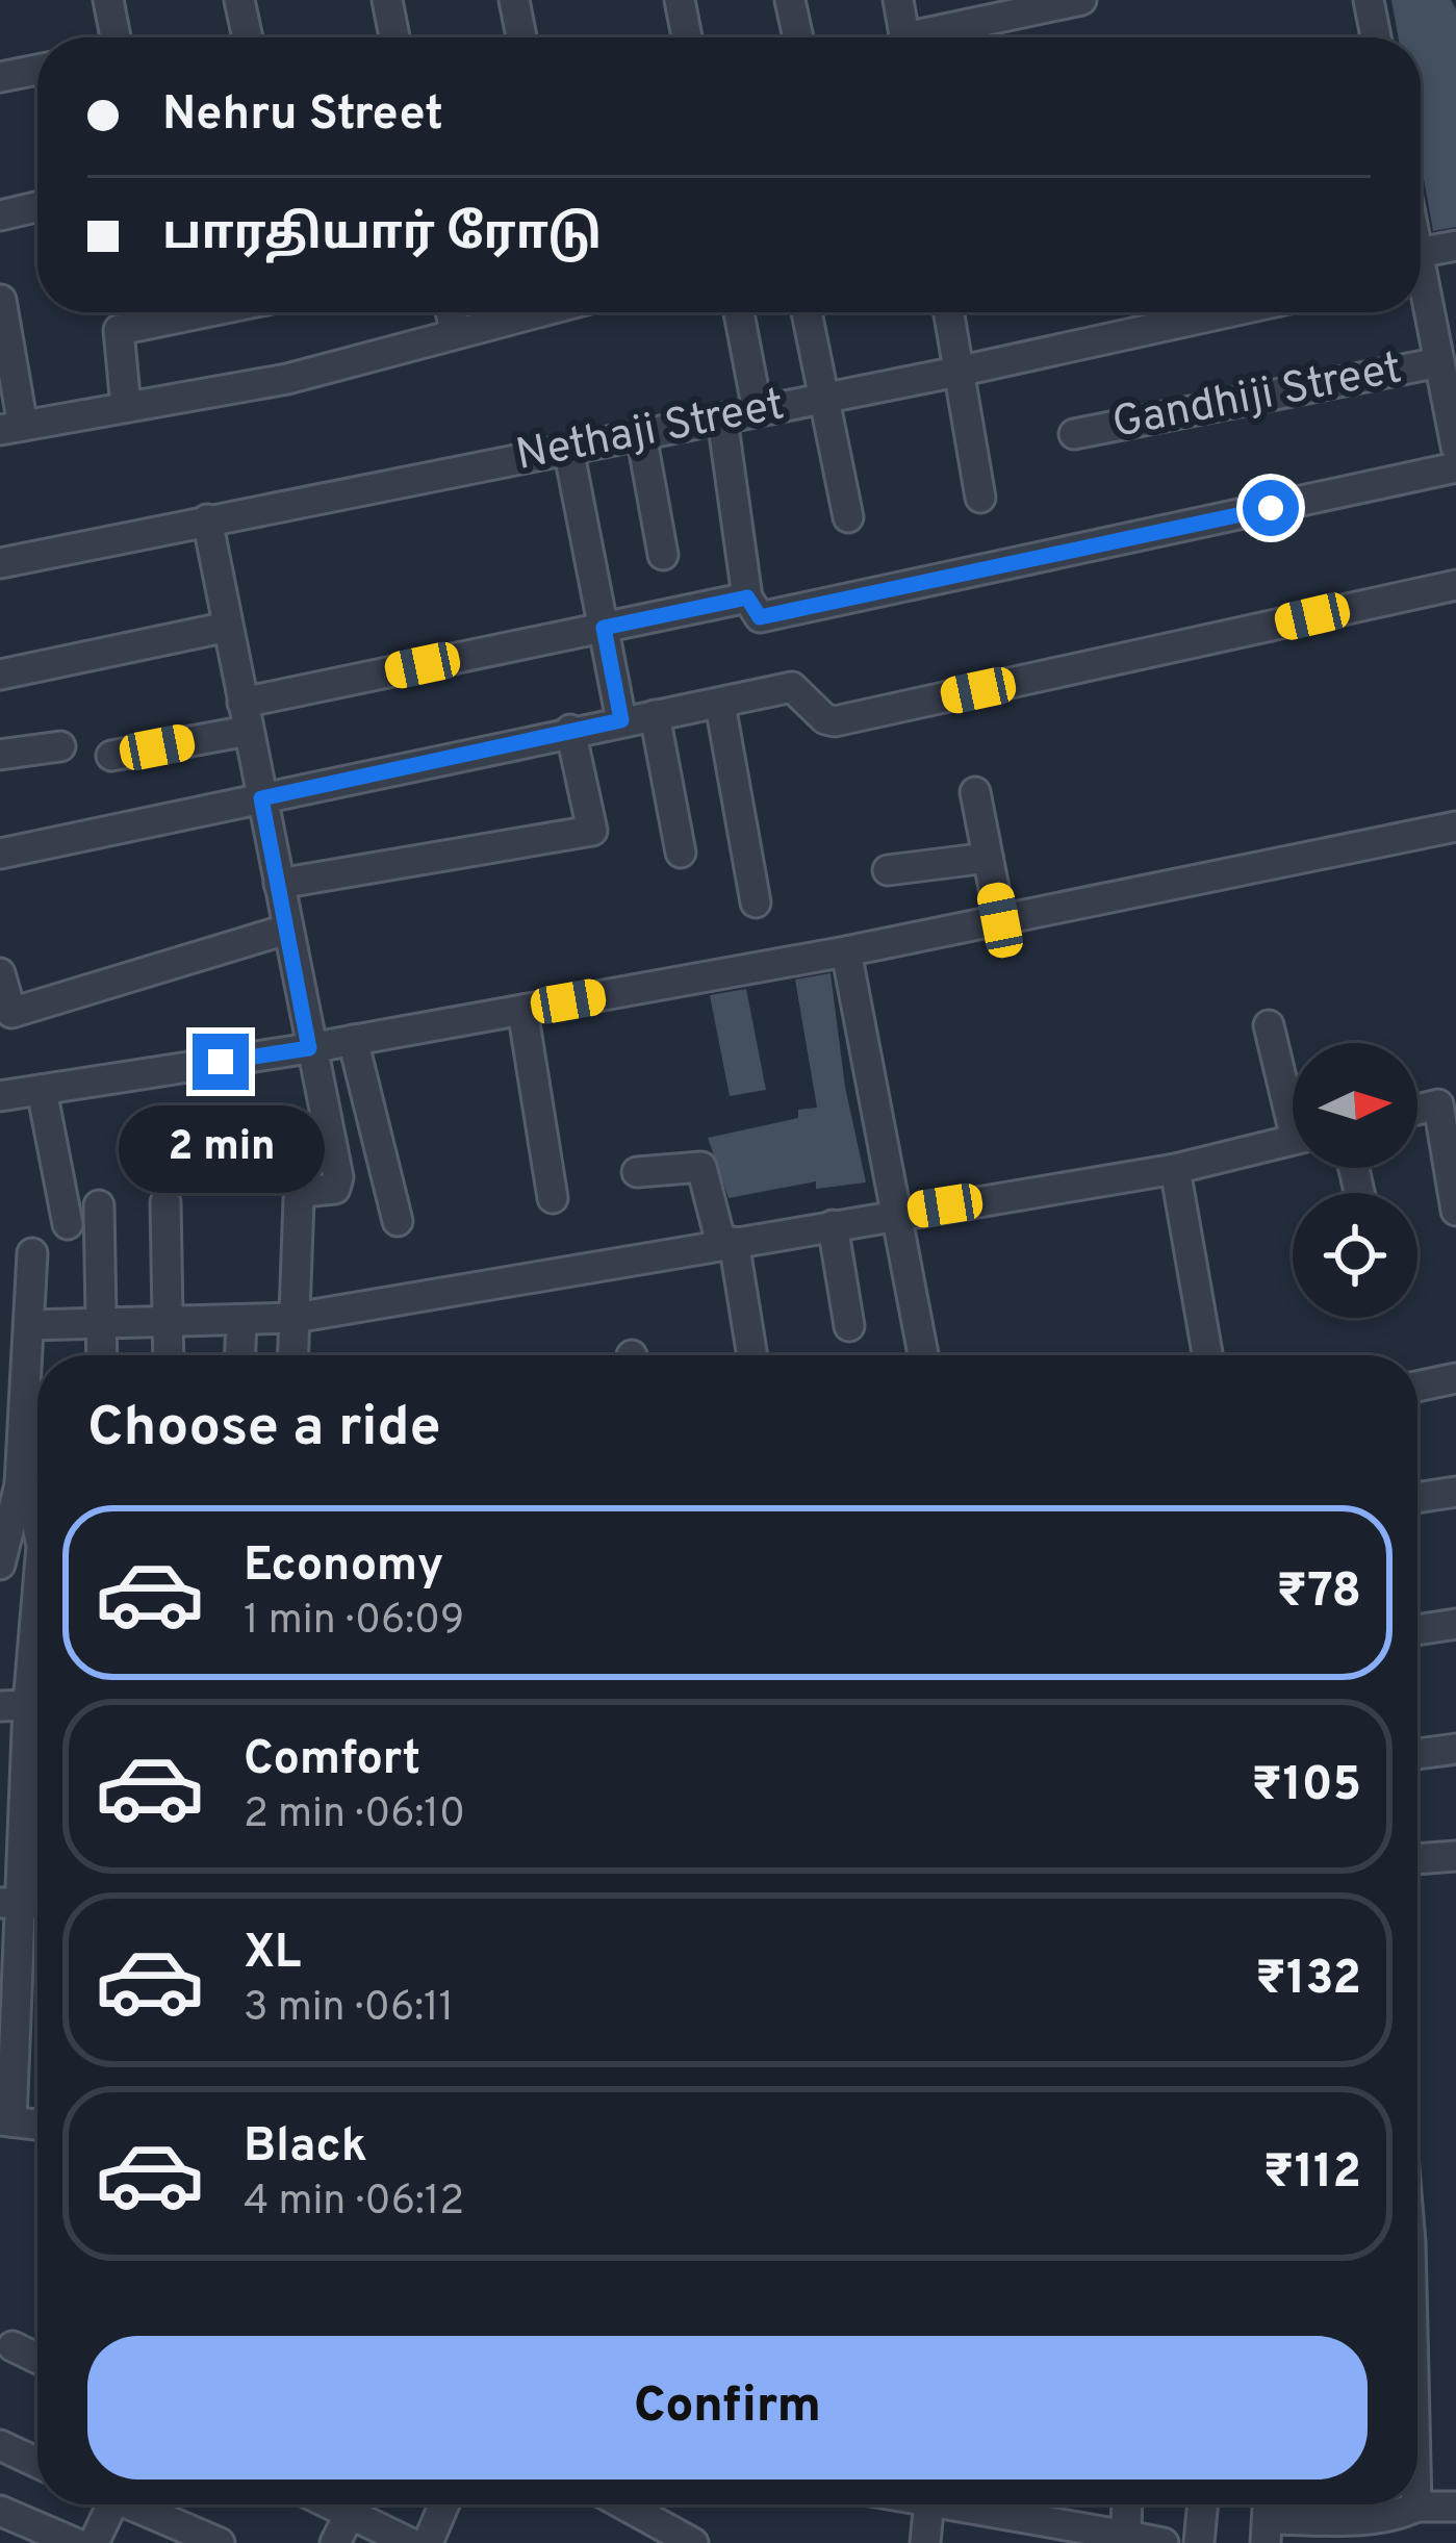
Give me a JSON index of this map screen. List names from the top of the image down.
{
  "streets": {
    "street": ["Gandhiji Street", "Nethaji Street"]
  },
  "north": "right",
  "page": {
    "banner": ["Nehru Street", "பாரதியார் ரோடு"],
    "bubble": "2 min",
    "heading": "Choose a ride",
    "list": [
      {
        "name": "Economy",
        "note": "1 min · 06:09",
        "value": "₹78"
      },
      {
        "name": "Comfort",
        "note": "2 min · 06:10",
        "value": "₹105"
      },
      {
        "name": "XL",
        "note": "3 min · 06:11",
        "value": "₹132"
      },
      {
        "name": "Black",
        "note": "4 min · 06:12",
        "value": "₹112"
      }
    ],
    "buttons": "Confirm"
  }
}
